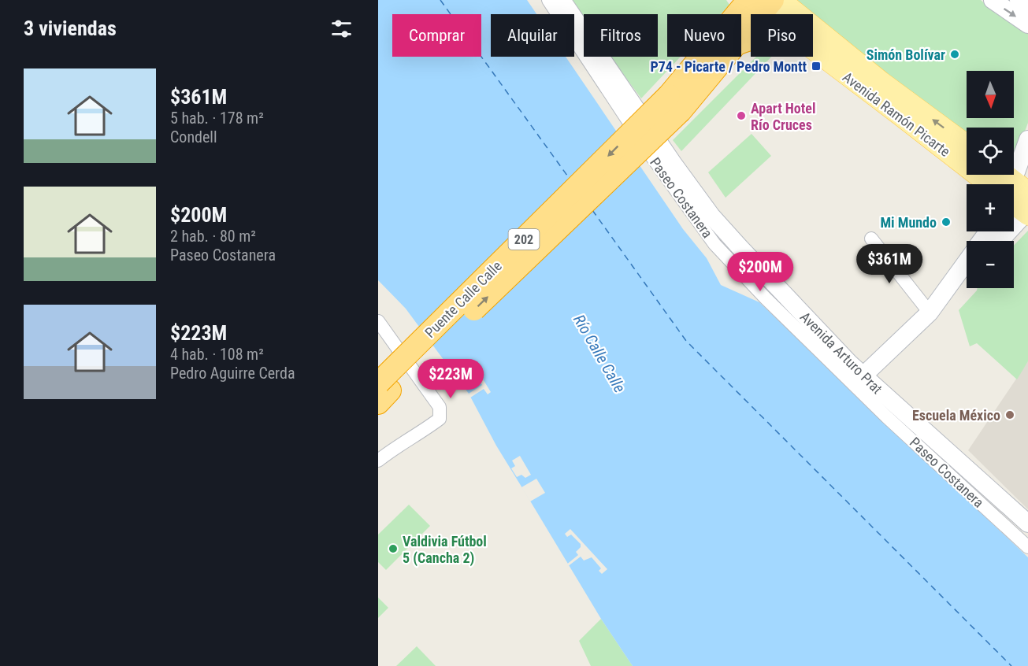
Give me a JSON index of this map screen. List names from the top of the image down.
{
  "streets": {
    "highway": ["202", "Puente Calle Calle"],
    "main road": ["Avenida Ramón Picarte", "Avenida Arturo Prat"],
    "street": ["Paseo Costanera"]
  },
  "crossings": [
    ["Avenida Ramón Picarte", "202"],
    ["202", "Puente Calle Calle"]
  ],
  "water": ["Río Calle Calle"],
  "places": {
    "other": [
      "Simón Bolívar",
      "Apart Hotel Río Cruces",
      "Mi Mundo",
      "Escuela México",
      "Valdivia Fútbol 5 (Cancha 2)"
    ],
    "transit": ["P74 - Picarte / Pedro Montt"]
  },
  "north": "bottom",
  "page": {
    "heading": "3 viviendas",
    "chip": [
      "Comprar",
      "Alquilar",
      "Filtros",
      "Nuevo",
      "Piso"
    ],
    "list": [
      {
        "name": "$361M",
        "note": "5 hab. · 178 m² · Condell"
      },
      {
        "name": "$200M",
        "note": "2 hab. · 80 m² · Paseo Costanera"
      },
      {
        "name": "$223M",
        "note": "4 hab. · 108 m² · Pedro Aguirre Cerda"
      }
    ],
    "map_buttons": ["+", "−"],
    "price": ["$361M", "$200M", "$223M"]
  }
}
